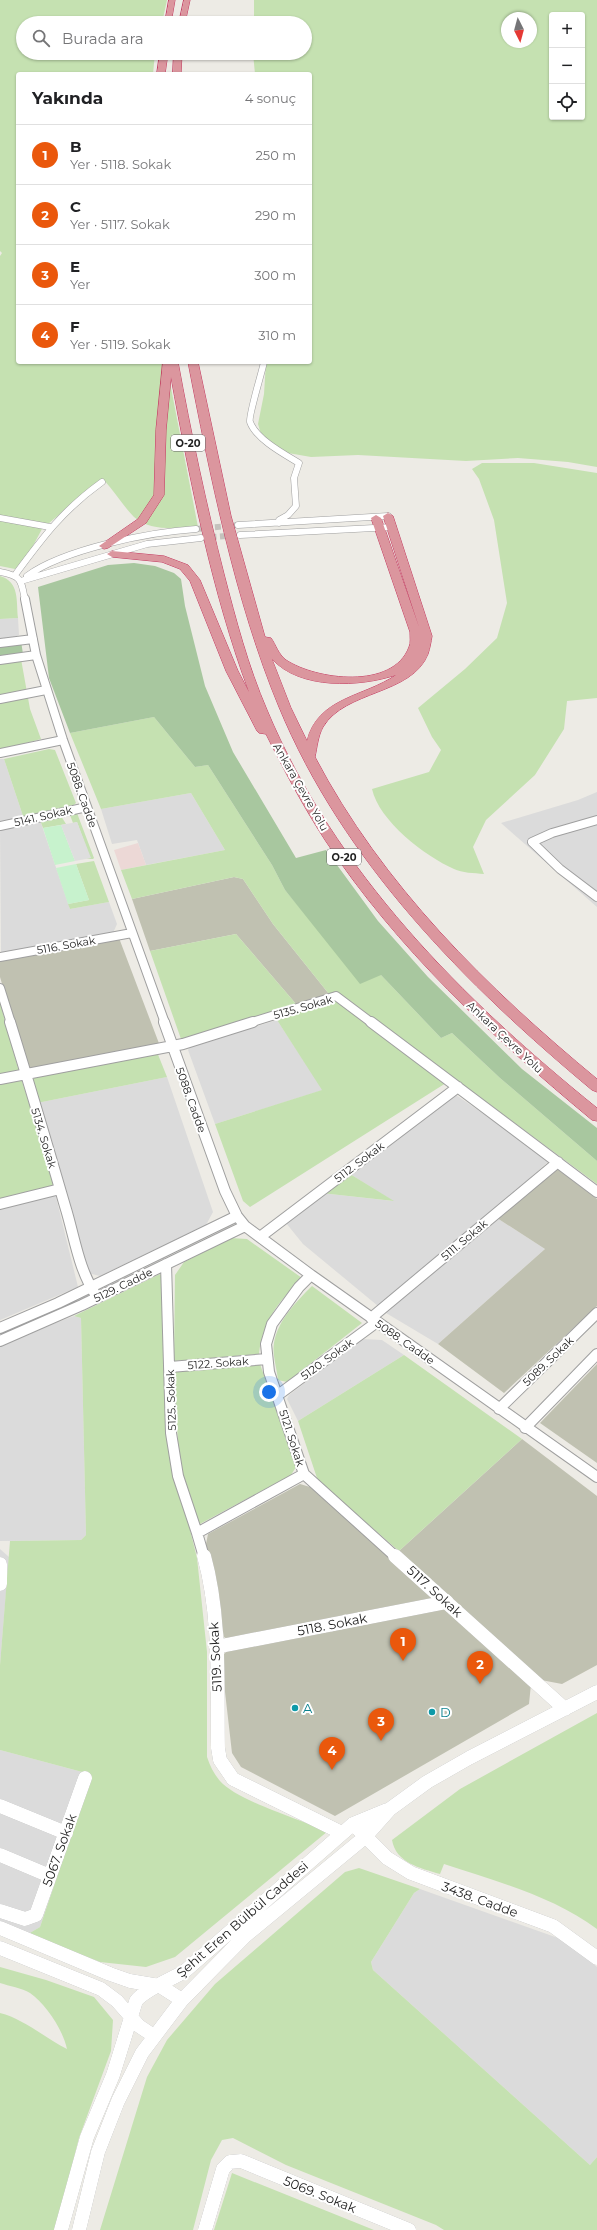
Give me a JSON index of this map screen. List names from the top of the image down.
{
  "streets": {
    "highway": ["O-20", "Ankara Çevre Yolu"],
    "street": [
      "5088. Cadde",
      "5141. Sokak",
      "5116. Sokak",
      "5135. Sokak",
      "5134. Sokak",
      "5112. Sokak",
      "5111. Sokak",
      "5129. Cadde",
      "5120. Sokak",
      "5089. Sokak",
      "5122. Sokak",
      "5125. Sokak",
      "5121. Sokak",
      "5117. Sokak",
      "5118. Sokak",
      "5119. Sokak",
      "5067. Sokak",
      "3438. Cadde",
      "Şehit Eren Bülbül Caddesi",
      "5069. Sokak"
    ]
  },
  "crossings": [
    ["5088. Cadde", "5141. Sokak"],
    ["5088. Cadde", "5116. Sokak"],
    ["5088. Cadde", "5135. Sokak"],
    ["5088. Cadde", "5112. Sokak"],
    ["5088. Cadde", "5111. Sokak"],
    ["5088. Cadde", "5129. Cadde"],
    ["5088. Cadde", "5120. Sokak"],
    ["5088. Cadde", "5089. Sokak"],
    ["5088. Cadde", "5121. Sokak"],
    ["5135. Sokak", "5134. Sokak"],
    ["5135. Sokak", "5112. Sokak"],
    ["5135. Sokak", "5111. Sokak"],
    ["5134. Sokak", "5129. Cadde"],
    ["5111. Sokak", "5120. Sokak"],
    ["5129. Cadde", "5125. Sokak"],
    ["5120. Sokak", "5121. Sokak"],
    ["5122. Sokak", "5125. Sokak"],
    ["5122. Sokak", "5121. Sokak"],
    ["5125. Sokak", "5119. Sokak"],
    ["5121. Sokak", "5117. Sokak"],
    ["5117. Sokak", "5118. Sokak"],
    ["5117. Sokak", "Şehit Eren Bülbül Caddesi"],
    ["5118. Sokak", "5119. Sokak"],
    ["5119. Sokak", "Şehit Eren Bülbül Caddesi"],
    ["3438. Cadde", "Şehit Eren Bülbül Caddesi"]
  ],
  "places": ["A", "D"],
  "north": "bottom",
  "page": {
    "map_buttons": ["+", "−"],
    "search": "Burada ara",
    "heading": ["Yakında", "4 sonuç"],
    "list": [
      {
        "mark": "1",
        "name": "B",
        "note": "Yer · 5118. Sokak",
        "value": "250 m"
      },
      {
        "mark": "2",
        "name": "C",
        "note": "Yer · 5117. Sokak",
        "value": "290 m"
      },
      {
        "mark": "3",
        "name": "E",
        "note": "Yer",
        "value": "300 m"
      },
      {
        "mark": "4",
        "name": "F",
        "note": "Yer · 5119. Sokak",
        "value": "310 m"
      }
    ],
    "pins": [
      "1",
      "2",
      "3",
      "4"
    ]
  }
}
